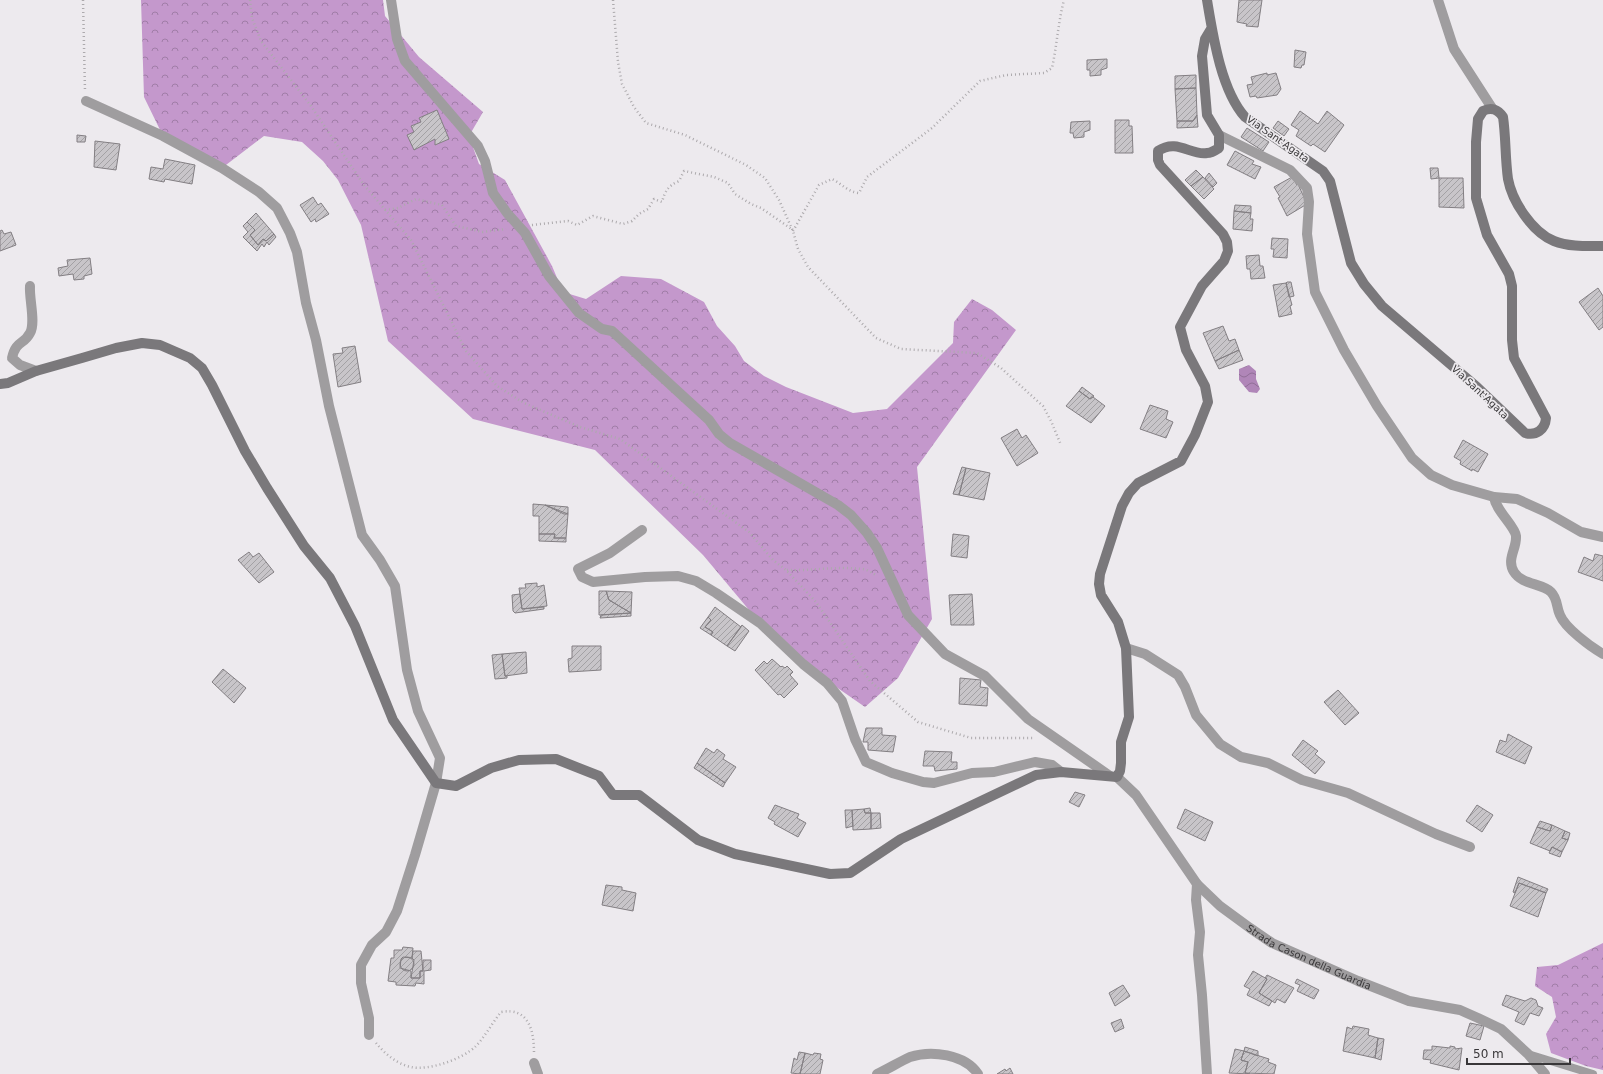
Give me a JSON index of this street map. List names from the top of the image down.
{
  "streets": {
    "street": ["Via Sant'Agata", "Strada Cason della Guardia"]
  },
  "scale_bar": "50 m"
}
